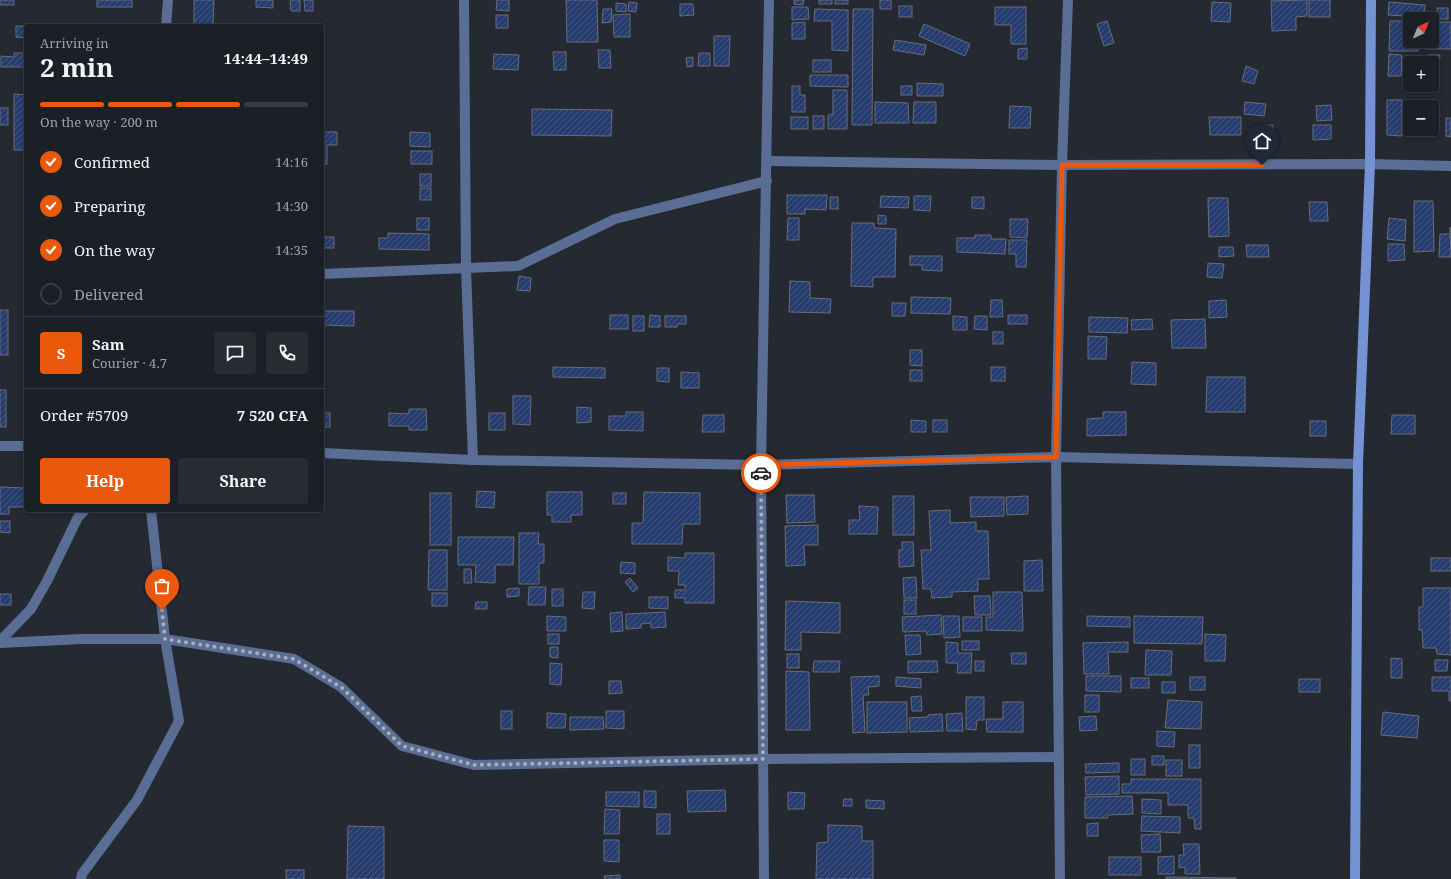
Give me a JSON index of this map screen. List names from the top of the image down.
{
  "north": "top right",
  "page": {
    "map_buttons": ["+", "−"],
    "heading": ["2 min", "Arriving in", "14:44–14:49"],
    "panel": [
      "Sam",
      "Courier · 4.7",
      "Order #5709",
      "7 520 CFA"
    ],
    "bar": "On the way · 200 m",
    "list": [
      ["Confirmed", "14:16"],
      ["Preparing", "14:30"],
      ["On the way", "14:35"],
      "Delivered"
    ],
    "round": "S",
    "buttons": ["Help", "Share"]
  }
}
